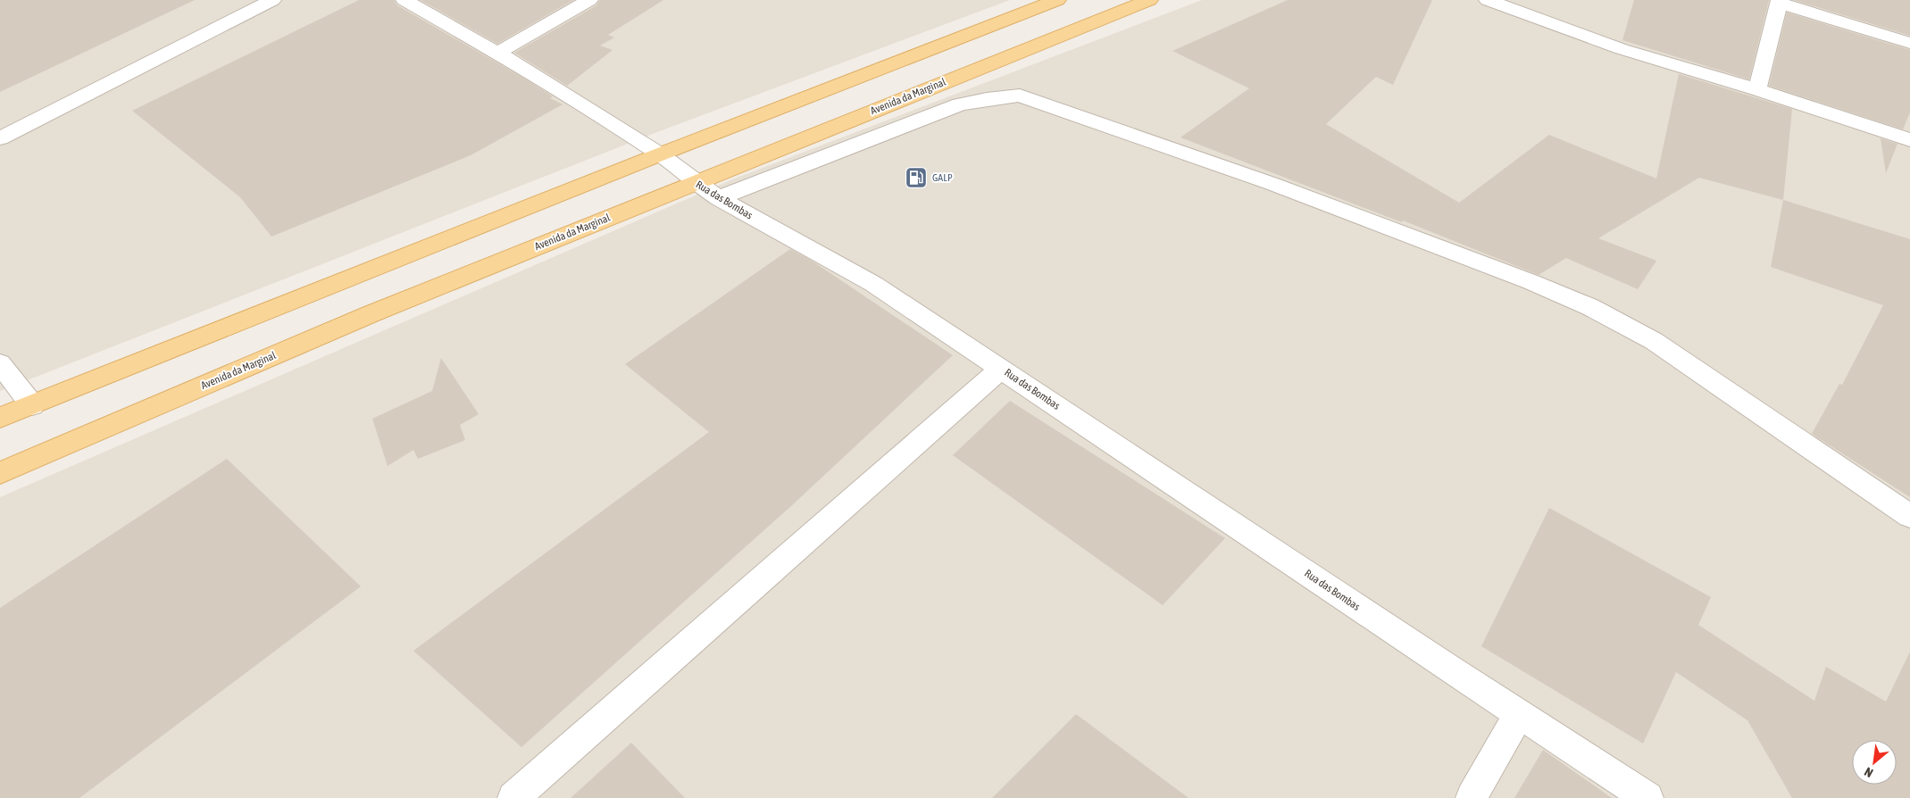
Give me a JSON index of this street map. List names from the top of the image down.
{
  "streets": {
    "main road": ["Avenida da Marginal"],
    "street": ["Rua das Bombas"]
  },
  "crossings": [
    ["Avenida da Marginal", "Rua das Bombas"]
  ],
  "places": {
    "fuel station": ["GALP"]
  },
  "north": "bottom left"
}
